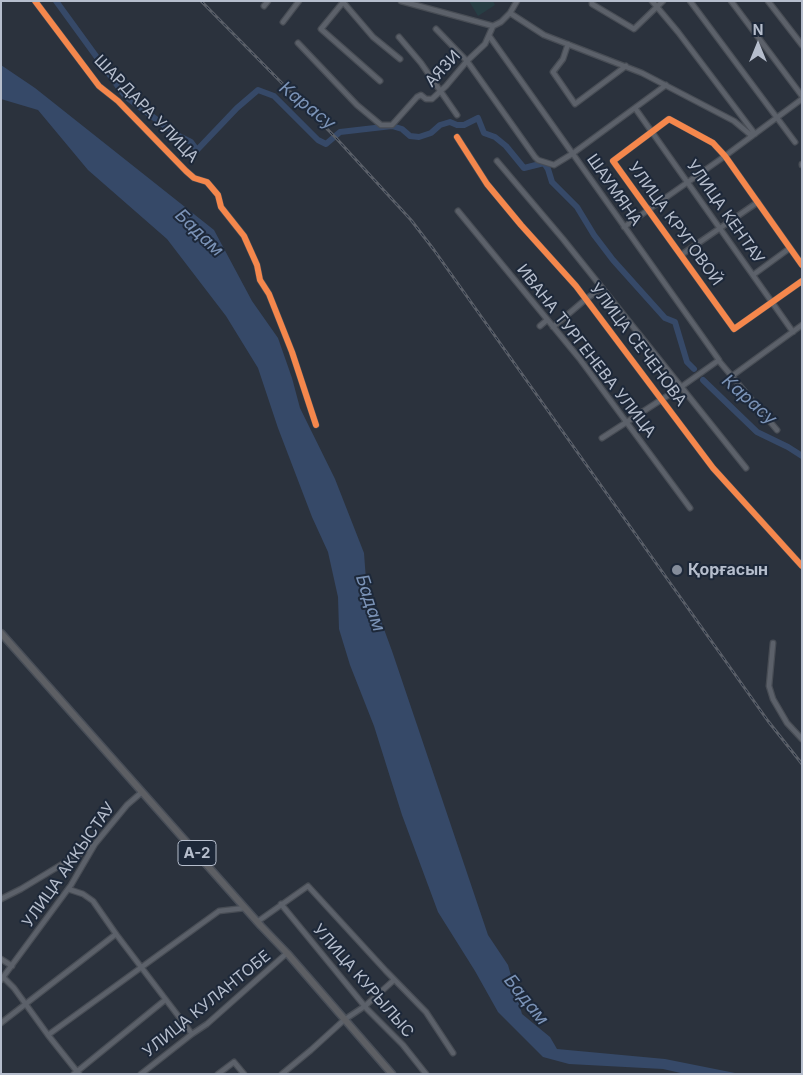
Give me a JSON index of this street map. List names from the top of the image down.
{
  "streets": {
    "highway": ["A-2"],
    "street": [
      "АЯЗИ",
      "ШАРДАРА УЛИЦА",
      "ШАУМЯНА",
      "УЛИЦА КЕНТАУ",
      "УЛИЦА КРУГОВОЙ",
      "УЛИЦА СЕЧЕНОВА",
      "ИВАНА ТУРГЕНЕВА УЛИЦА",
      "УЛИЦА АККЫСТАУ",
      "УЛИЦА КУРЫЛЫС",
      "УЛИЦА КУЛАНТОБЕ"
    ]
  },
  "crossings": [
    ["АЯЗИ", "ШАУМЯНА"],
    ["ШАУМЯНА", "УЛИЦА СЕЧЕНОВА"],
    ["УЛИЦА КЕНТАУ", "УЛИЦА КРУГОВОЙ"],
    ["A-2", "УЛИЦА АККЫСТАУ"],
    ["A-2", "УЛИЦА КУЛАНТОБЕ"]
  ],
  "water": ["Карасу", "Бадам"],
  "places": ["Қорғасын"],
  "north": "top"
}
